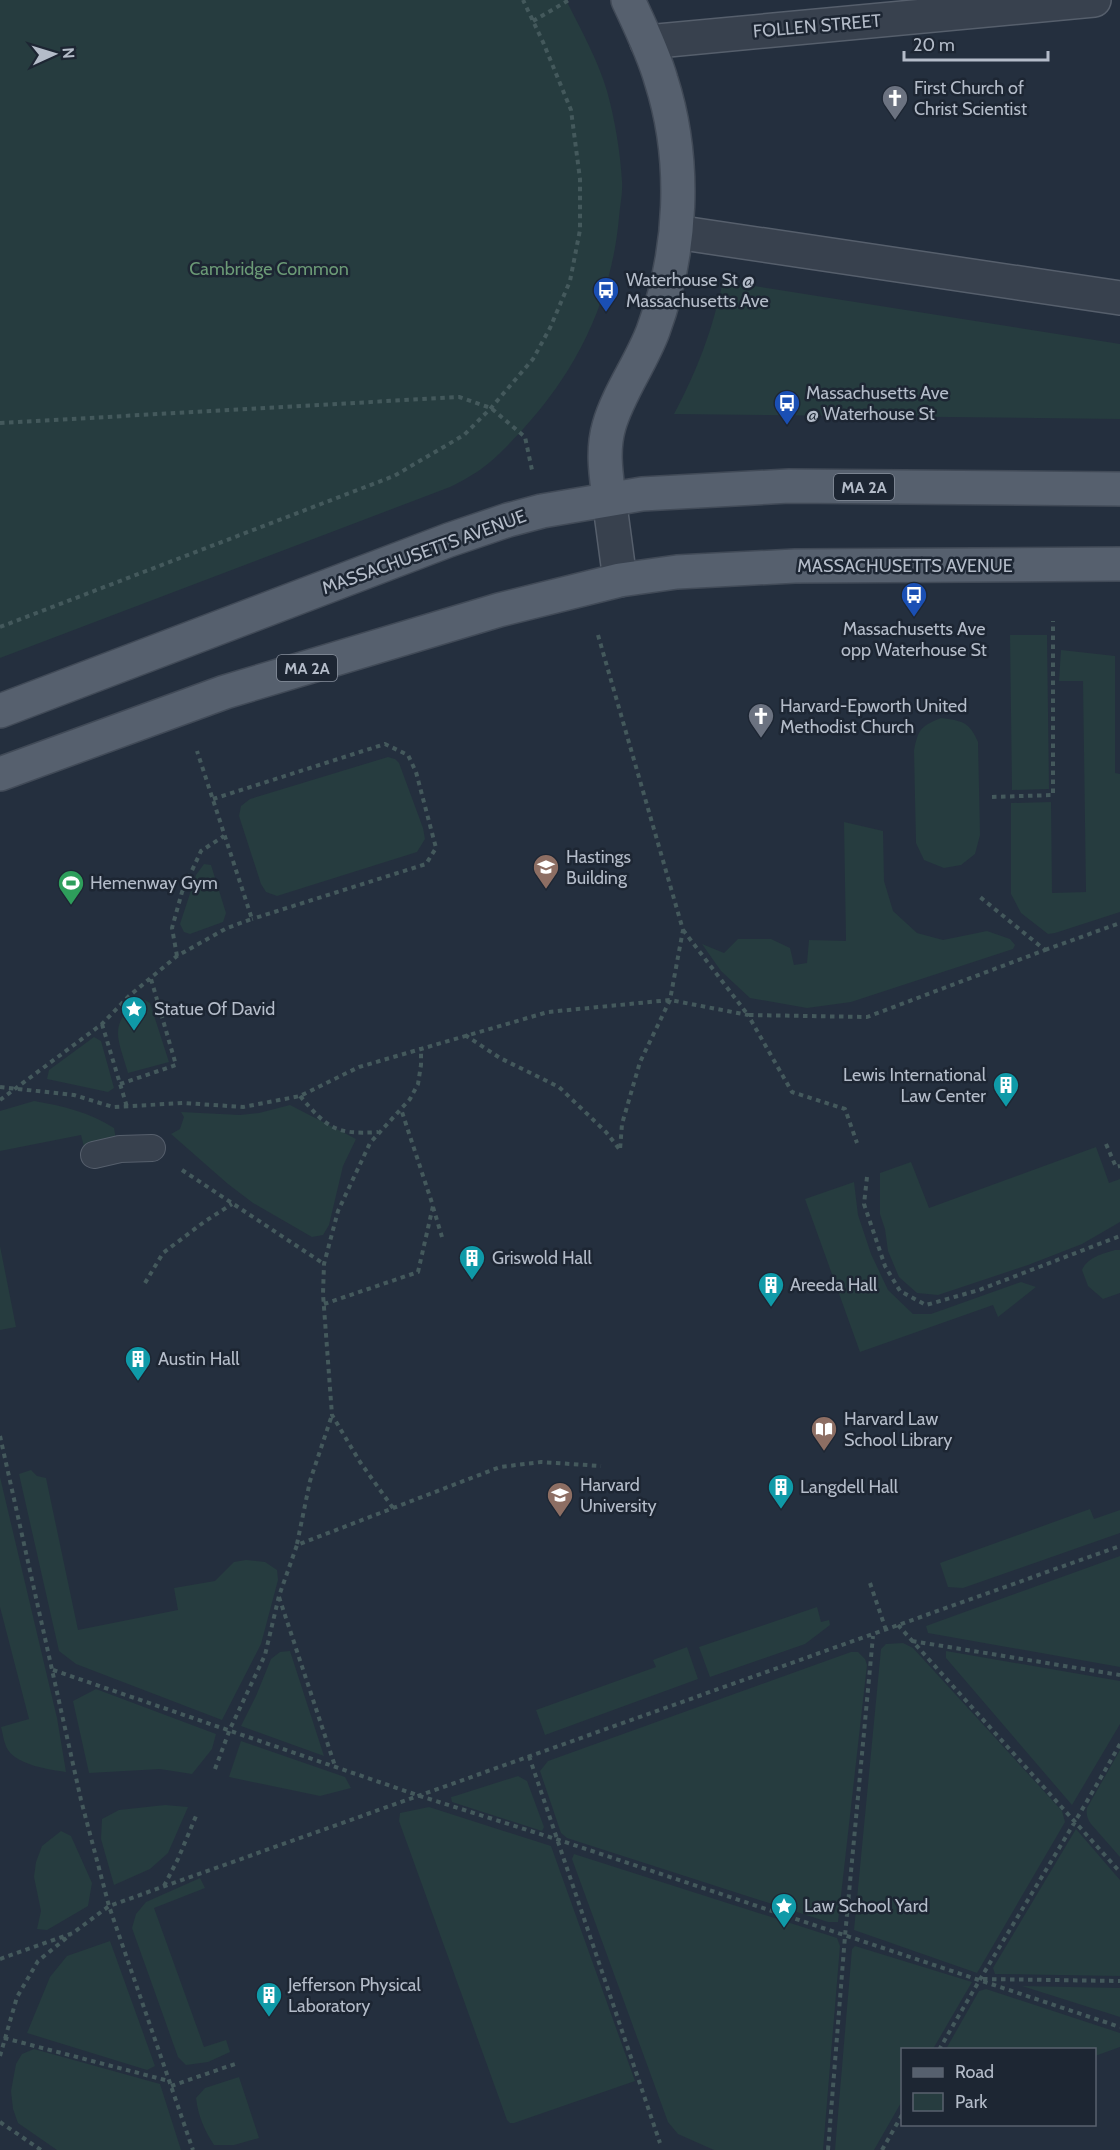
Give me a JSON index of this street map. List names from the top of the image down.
{
  "streets": {
    "main road": ["MA 2A", "MASSACHUSETTS AVENUE"],
    "street": ["FOLLEN STREET"]
  },
  "parks": ["Cambridge Common"],
  "places": {
    "church": ["First Church of Christ Scientist", "Harvard-Epworth United Methodist Church"],
    "bus stop": ["Waterhouse St @ Massachusetts Ave", "Massachusetts Ave @ Waterhouse St", "Massachusetts Ave opp Waterhouse St"],
    "school or university": ["Hastings Building", "Harvard University"],
    "sports": ["Hemenway Gym"],
    "place": ["Statue Of David", "Law School Yard"],
    "building": [
      "Lewis International Law Center",
      "Griswold Hall",
      "Areeda Hall",
      "Austin Hall",
      "Langdell Hall",
      "Jefferson Physical Laboratory"
    ],
    "library": ["Harvard Law School Library"]
  },
  "legend": ["Road", "Park"],
  "scale_bar": "20 m",
  "north": "right"
}
